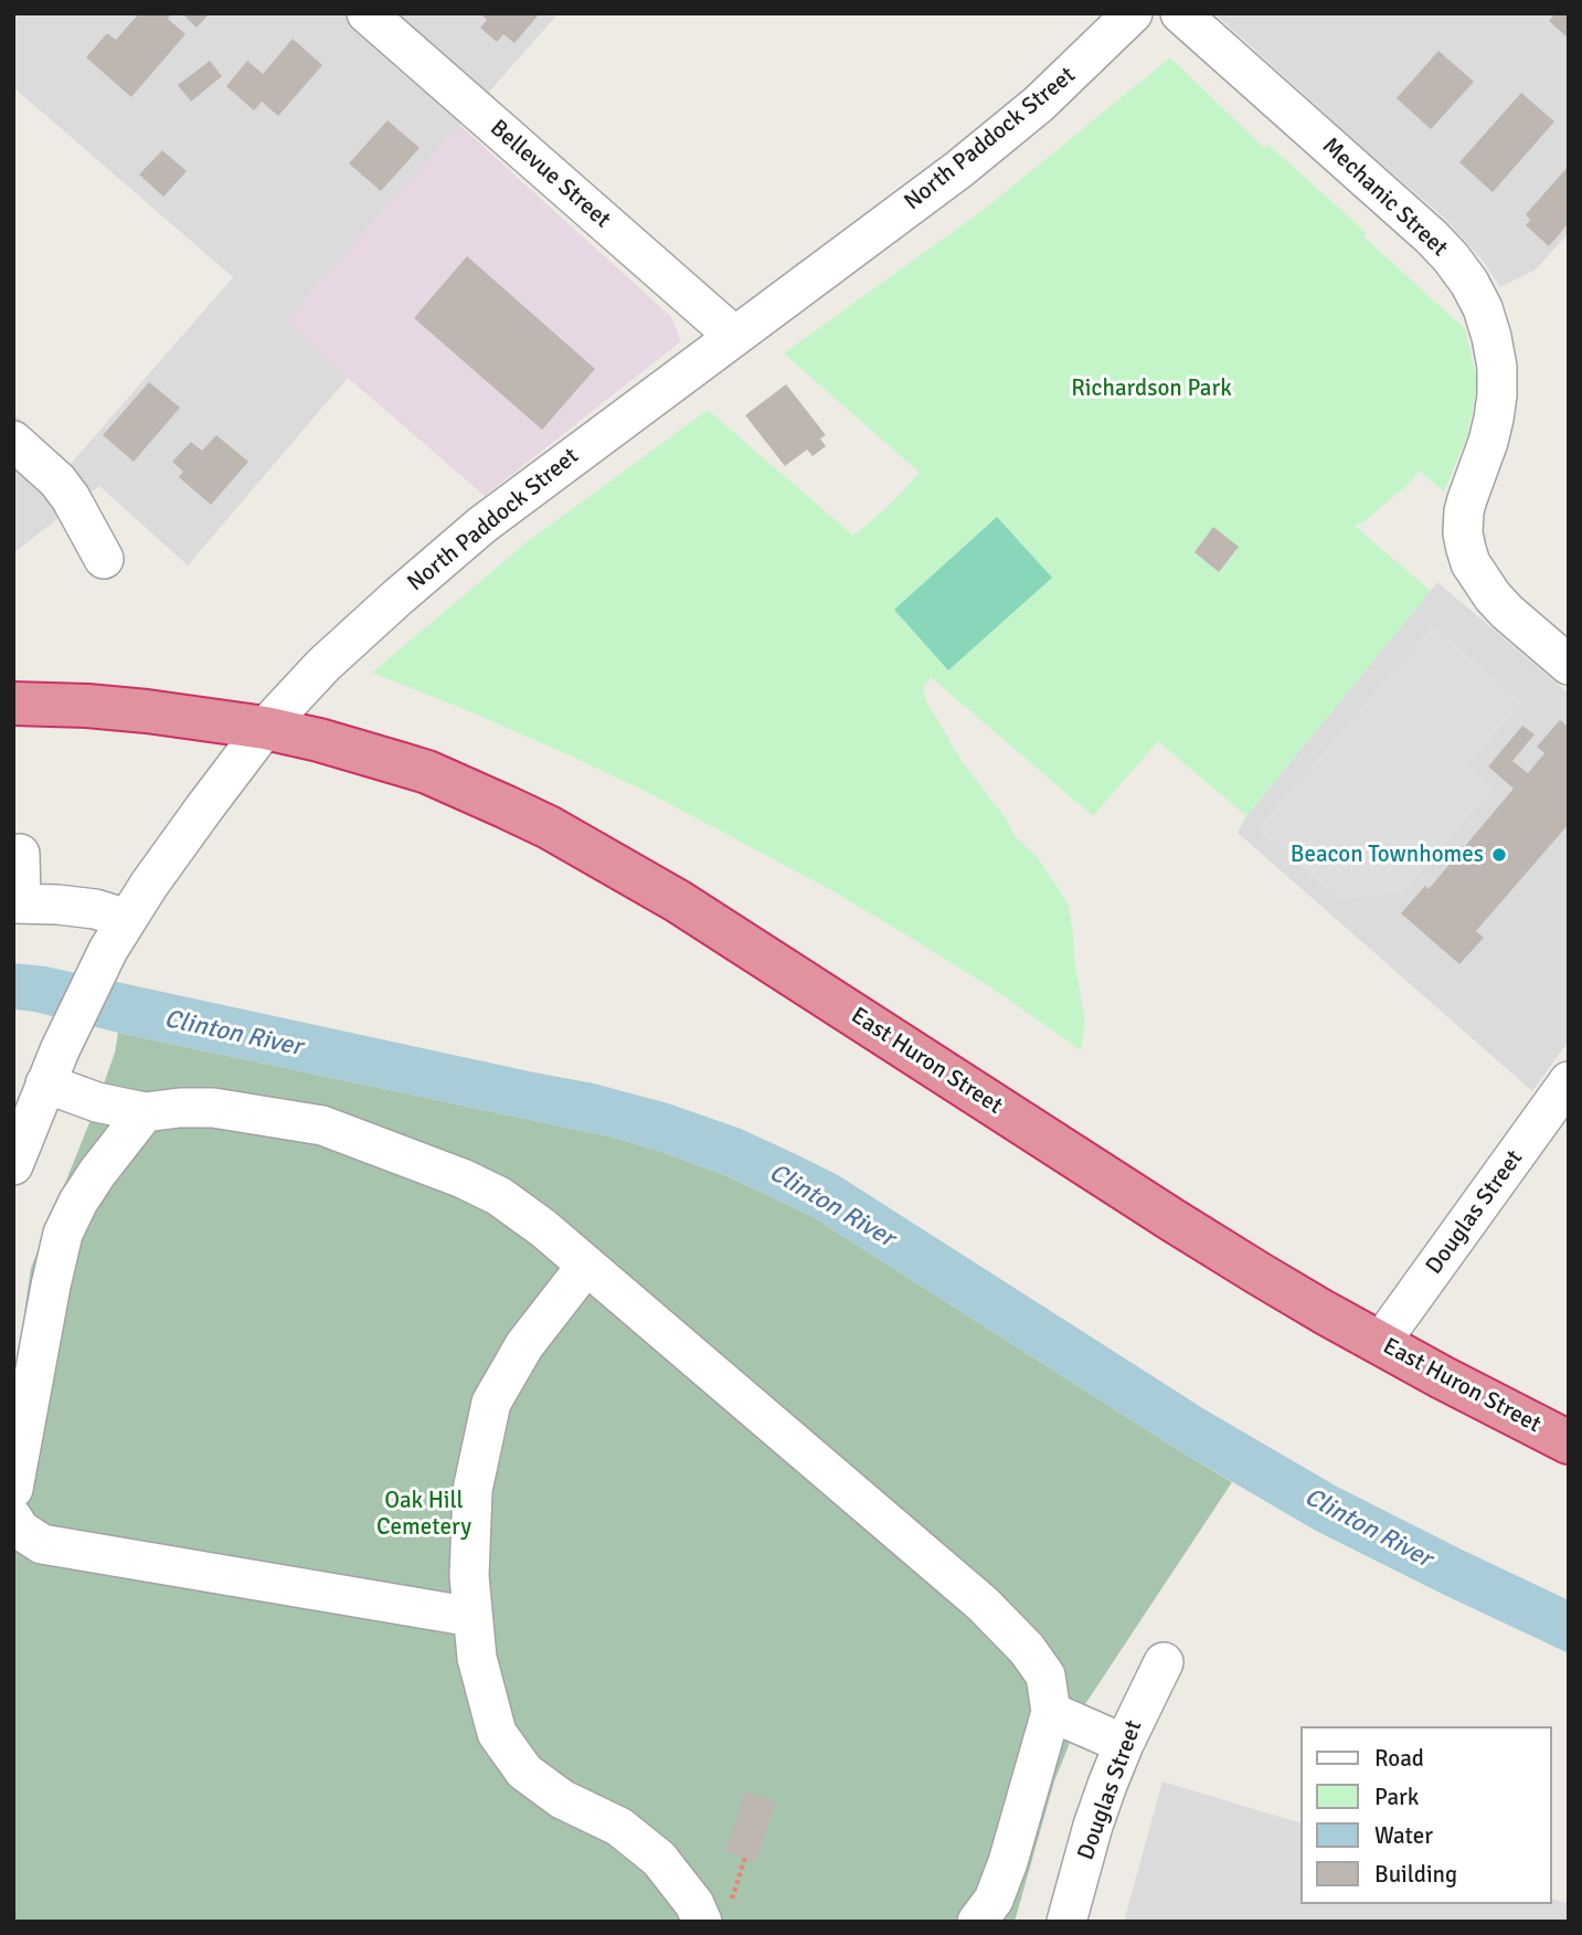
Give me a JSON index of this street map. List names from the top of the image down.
{
  "streets": {
    "highway": ["East Huron Street"],
    "street": [
      "North Paddock Street",
      "Bellevue Street",
      "Mechanic Street",
      "Douglas Street"
    ]
  },
  "crossings": [
    ["North Paddock Street", "Bellevue Street"],
    ["North Paddock Street", "East Huron Street"],
    ["East Huron Street", "Douglas Street"]
  ],
  "water": ["Clinton River"],
  "parks": ["Richardson Park", "Oak Hill Cemetery"],
  "places": ["Beacon Townhomes"],
  "legend": [
    "Road",
    "Park",
    "Water",
    "Building"
  ]
}
